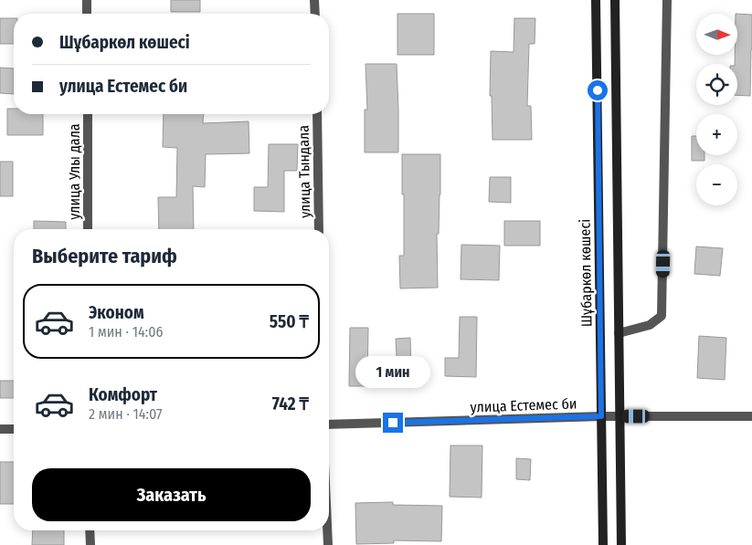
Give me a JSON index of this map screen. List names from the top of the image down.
{
  "streets": {
    "street": [
      "улица Улы дала",
      "улица Тындала",
      "Шұбаркөл көшесі",
      "улица Естемес би"
    ]
  },
  "crossings": [
    ["Шұбаркөл көшесі", "улица Естемес би"]
  ],
  "north": "right",
  "page": {
    "map_buttons": ["+", "−"],
    "banner": ["Шұбаркөл көшесі", "улица Естемес би"],
    "heading": "Выберите тариф",
    "list": [
      {
        "name": "Эконом",
        "note": "1 мин · 14:06",
        "value": "550 ₸"
      },
      {
        "name": "Комфорт",
        "note": "2 мин · 14:07",
        "value": "742 ₸"
      }
    ],
    "bubble": "1 мин",
    "buttons": "Заказать"
  }
}
